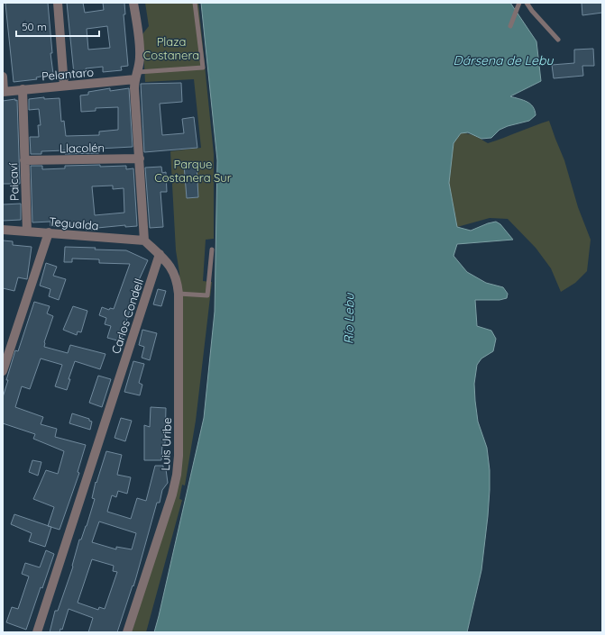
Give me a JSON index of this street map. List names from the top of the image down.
{
  "streets": {
    "street": [
      "Pelantaro",
      "Llacolén",
      "Paicaví",
      "Tegualda",
      "Carlos Condell",
      "Luis Uribe"
    ]
  },
  "crossings": [
    ["Pelantaro", "Paicaví"],
    ["Llacolén", "Paicaví"],
    ["Paicaví", "Tegualda"],
    ["Carlos Condell", "Luis Uribe"]
  ],
  "water": ["Dársena de Lebu", "Río Lebu"],
  "parks": ["Plaza Costanera", "Parque Costanera Sur"],
  "scale_bar": "50 m"
}
